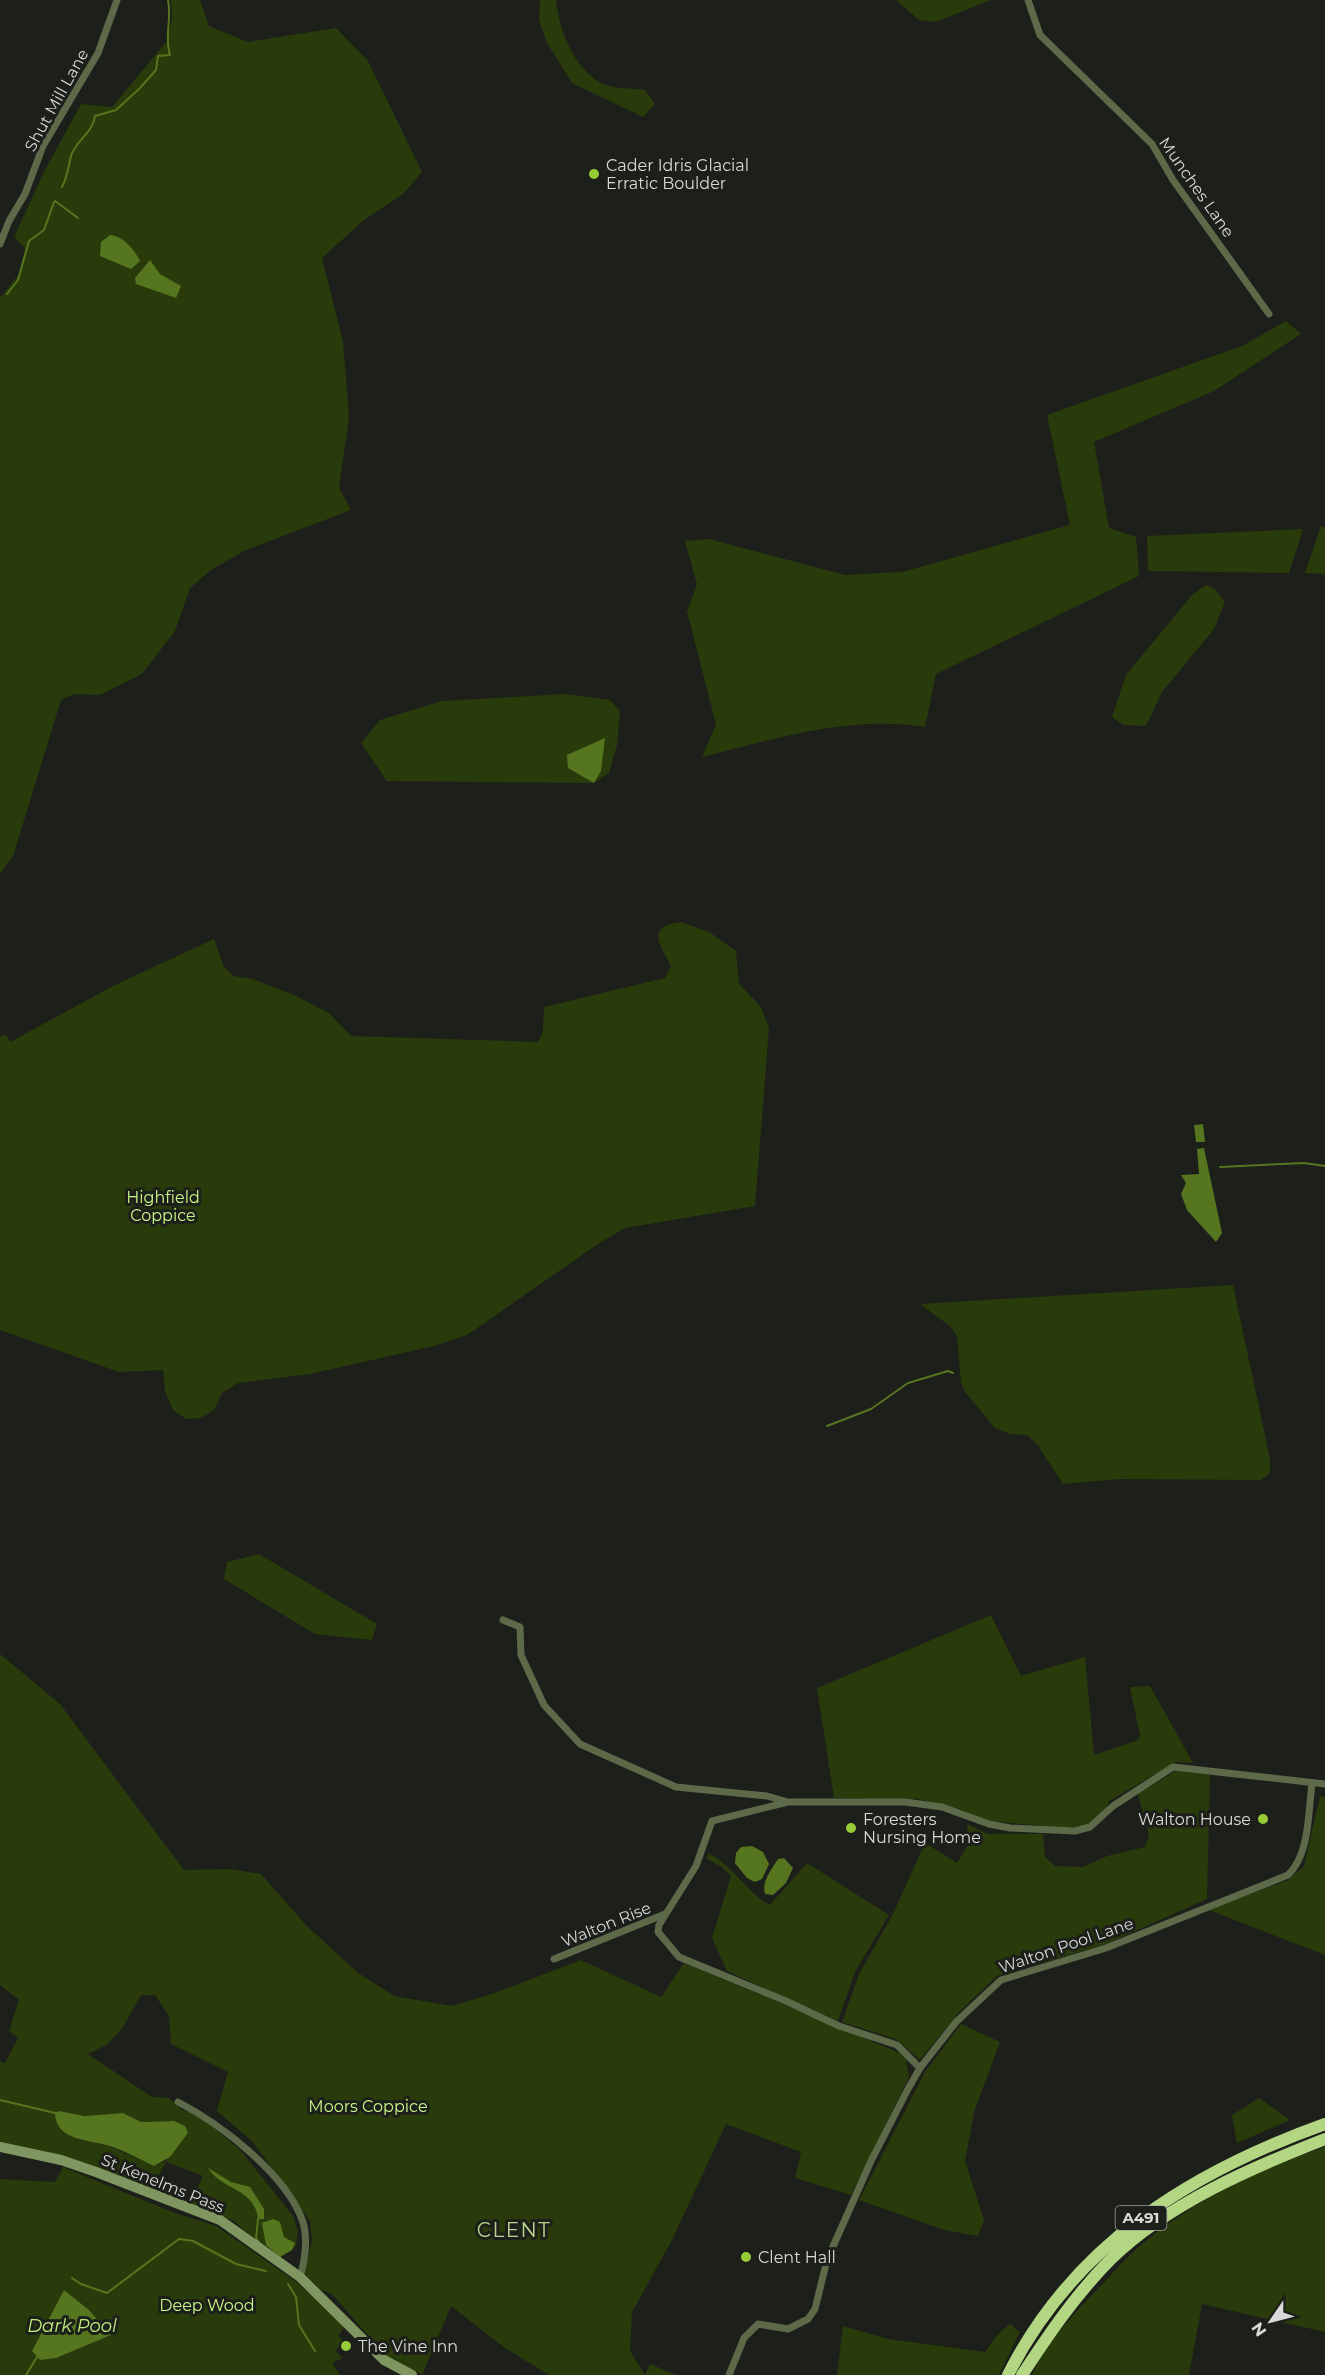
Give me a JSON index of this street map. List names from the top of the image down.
{
  "streets": {
    "highway": ["A491"],
    "street": [
      "Shut Mill Lane",
      "Munches Lane",
      "Walton Rise",
      "Walton Pool Lane",
      "St Kenelms Pass"
    ]
  },
  "districts": ["CLENT"],
  "water": ["Dark Pool"],
  "parks": ["Highfield Coppice", "Moors Coppice", "Deep Wood"],
  "places": [
    "Cader Idris Glacial Erratic Boulder",
    "Walton House",
    "Foresters Nursing Home",
    "Clent Hall",
    "The Vine Inn"
  ],
  "north": "bottom left"
}
